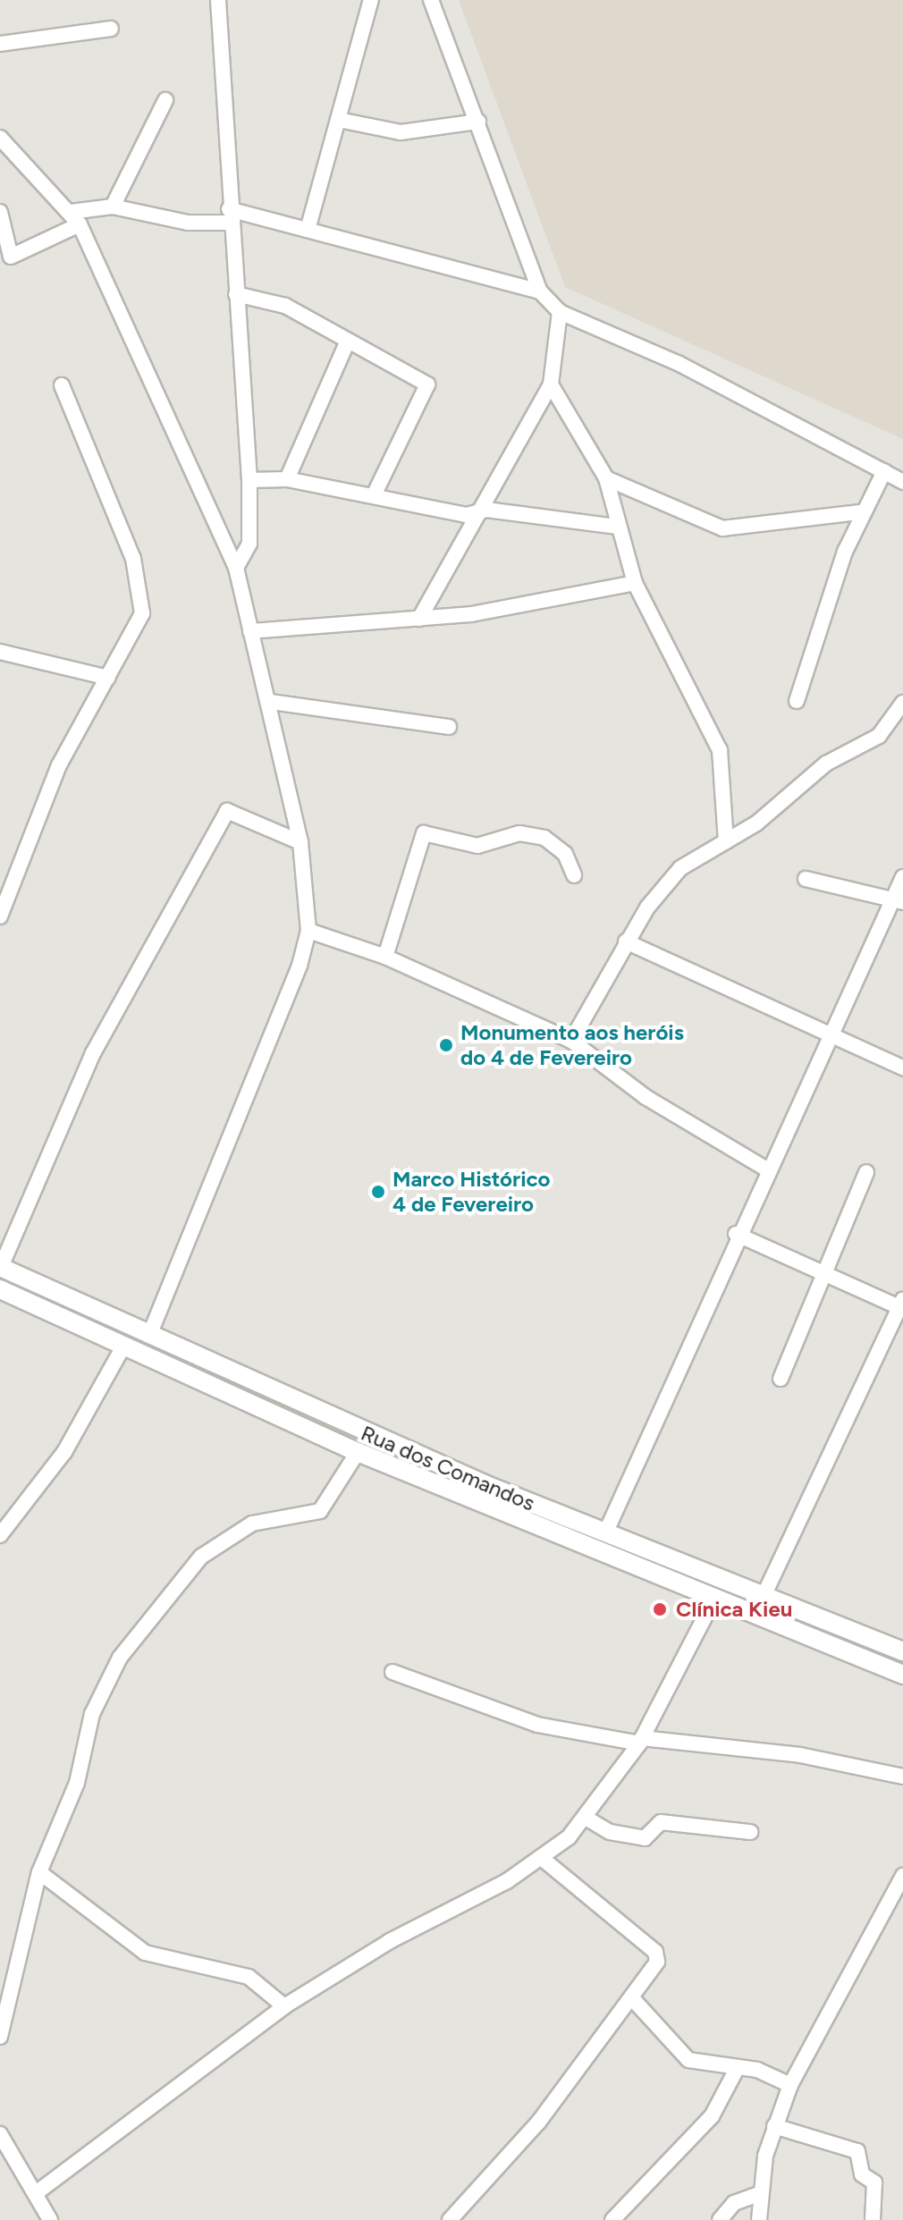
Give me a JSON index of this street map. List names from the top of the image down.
{
  "streets": {
    "main road": ["Rua dos Comandos"]
  },
  "places": ["Monumento aos heróis do 4 de Fevereiro", "Marco Histórico 4 de Fevereiro", "Clínica Kieu"]
}
